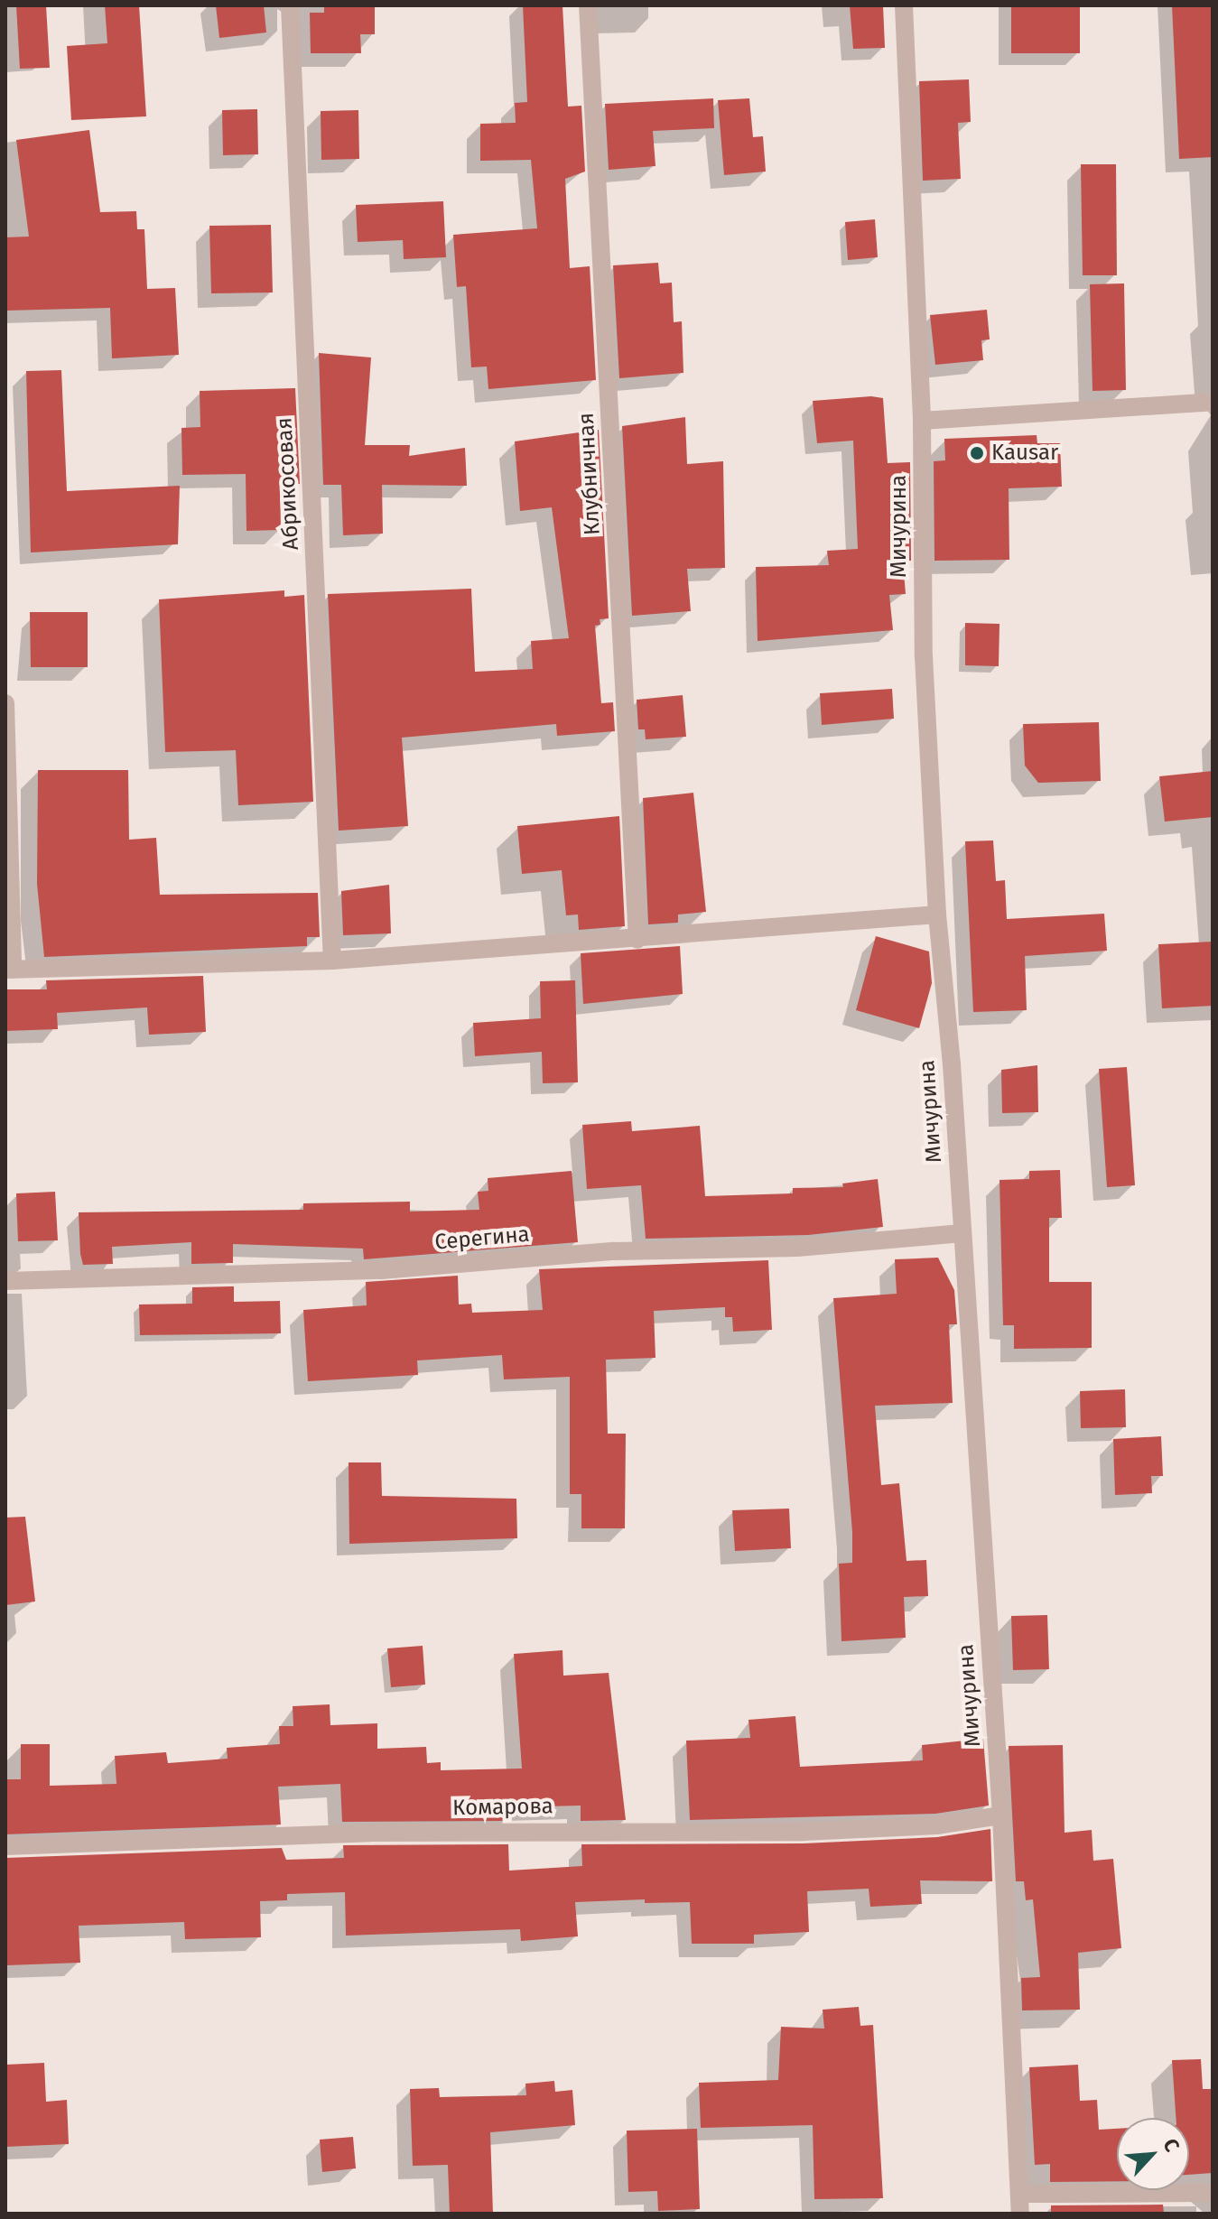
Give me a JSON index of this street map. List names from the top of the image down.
{
  "streets": {
    "street": [
      "Клубничная",
      "Абрикосовая",
      "Мичурина",
      "Серегина",
      "Комарова"
    ]
  },
  "crossings": [
    ["Мичурина", "Серегина"],
    ["Мичурина", "Комарова"]
  ],
  "places": ["Kausar"],
  "north": "top right"
}
